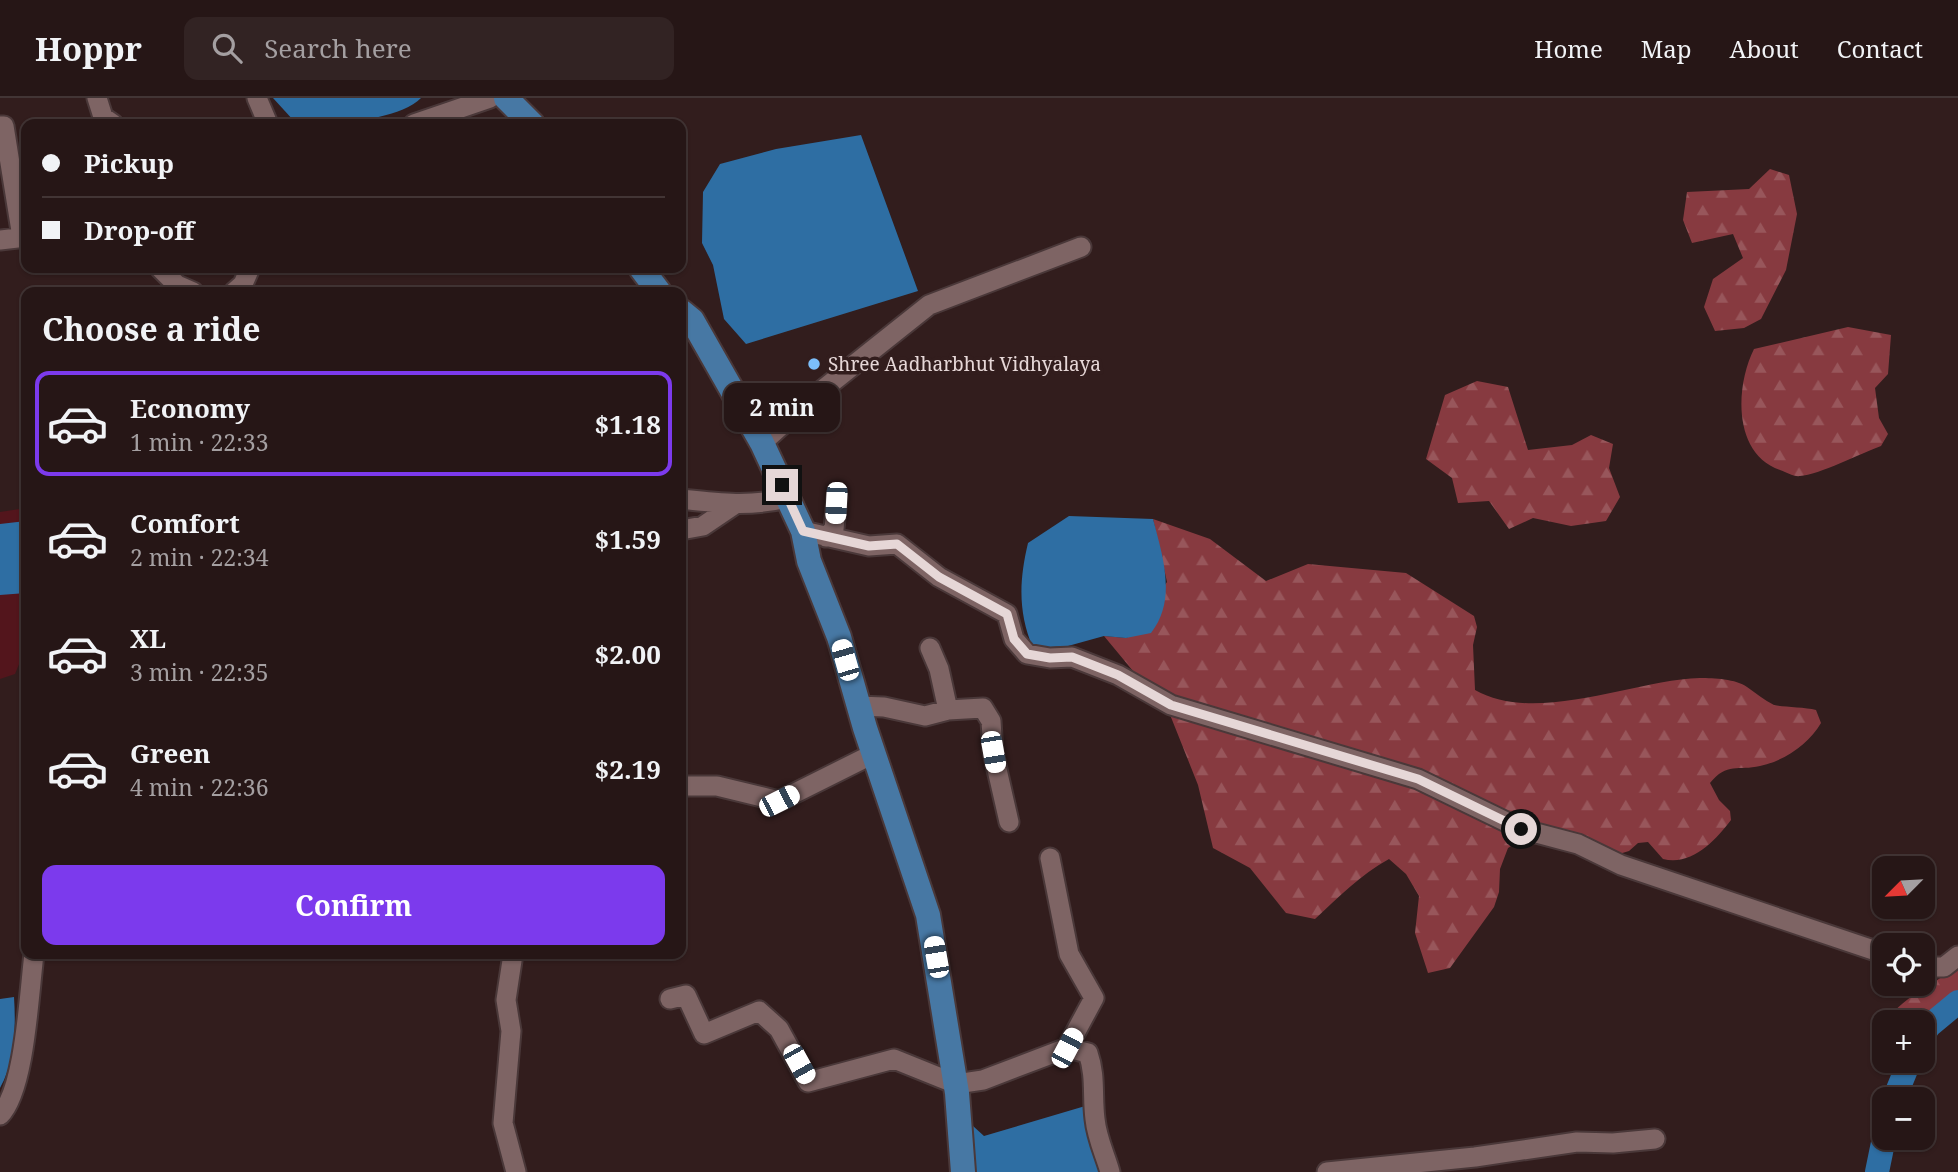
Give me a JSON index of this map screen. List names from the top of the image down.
{
  "places": ["Shree Aadharbhut Vidhyalaya"],
  "north": "bottom left",
  "page": {
    "header": "Hoppr",
    "search": "Search here",
    "nav": [
      "Home",
      "Map",
      "About",
      "Contact"
    ],
    "banner": ["Pickup", "Drop-off"],
    "heading": "Choose a ride",
    "list": [
      {
        "name": "Economy",
        "note": "1 min · 22:33",
        "value": "$1.18"
      },
      {
        "name": "Comfort",
        "note": "2 min · 22:34",
        "value": "$1.59"
      },
      {
        "name": "XL",
        "note": "3 min · 22:35",
        "value": "$2.00"
      },
      {
        "name": "Green",
        "note": "4 min · 22:36",
        "value": "$2.19"
      }
    ],
    "bubble": "2 min",
    "buttons": "Confirm",
    "map_buttons": ["+", "−"]
  }
}
